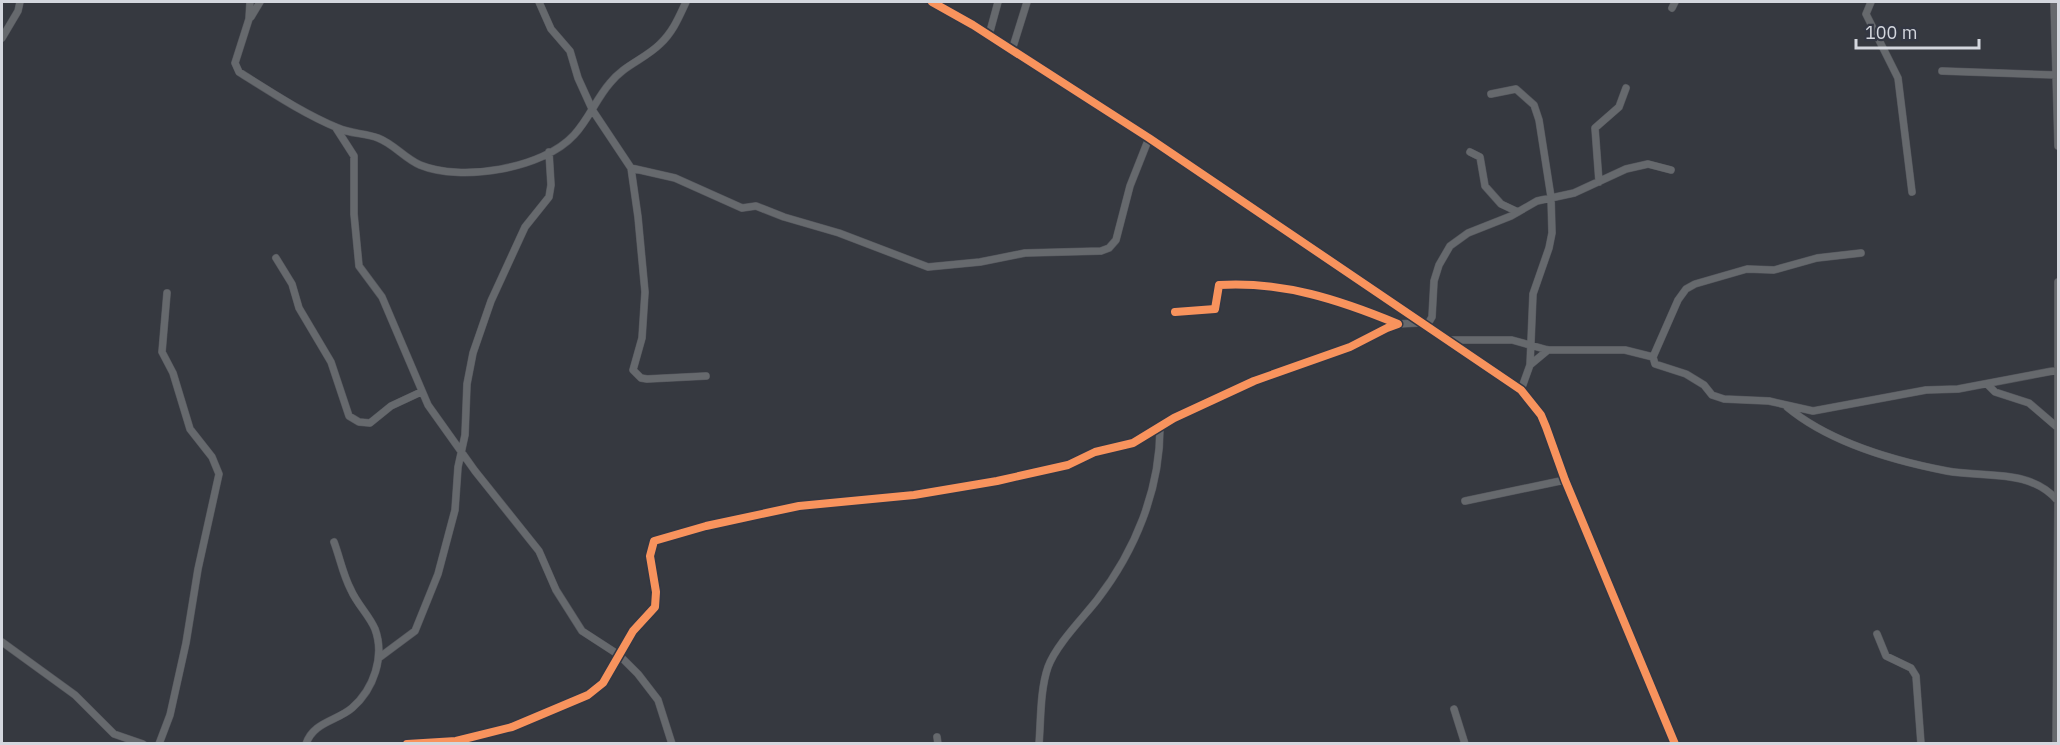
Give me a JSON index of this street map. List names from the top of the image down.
{
  "scale_bar": "100 m"
}
